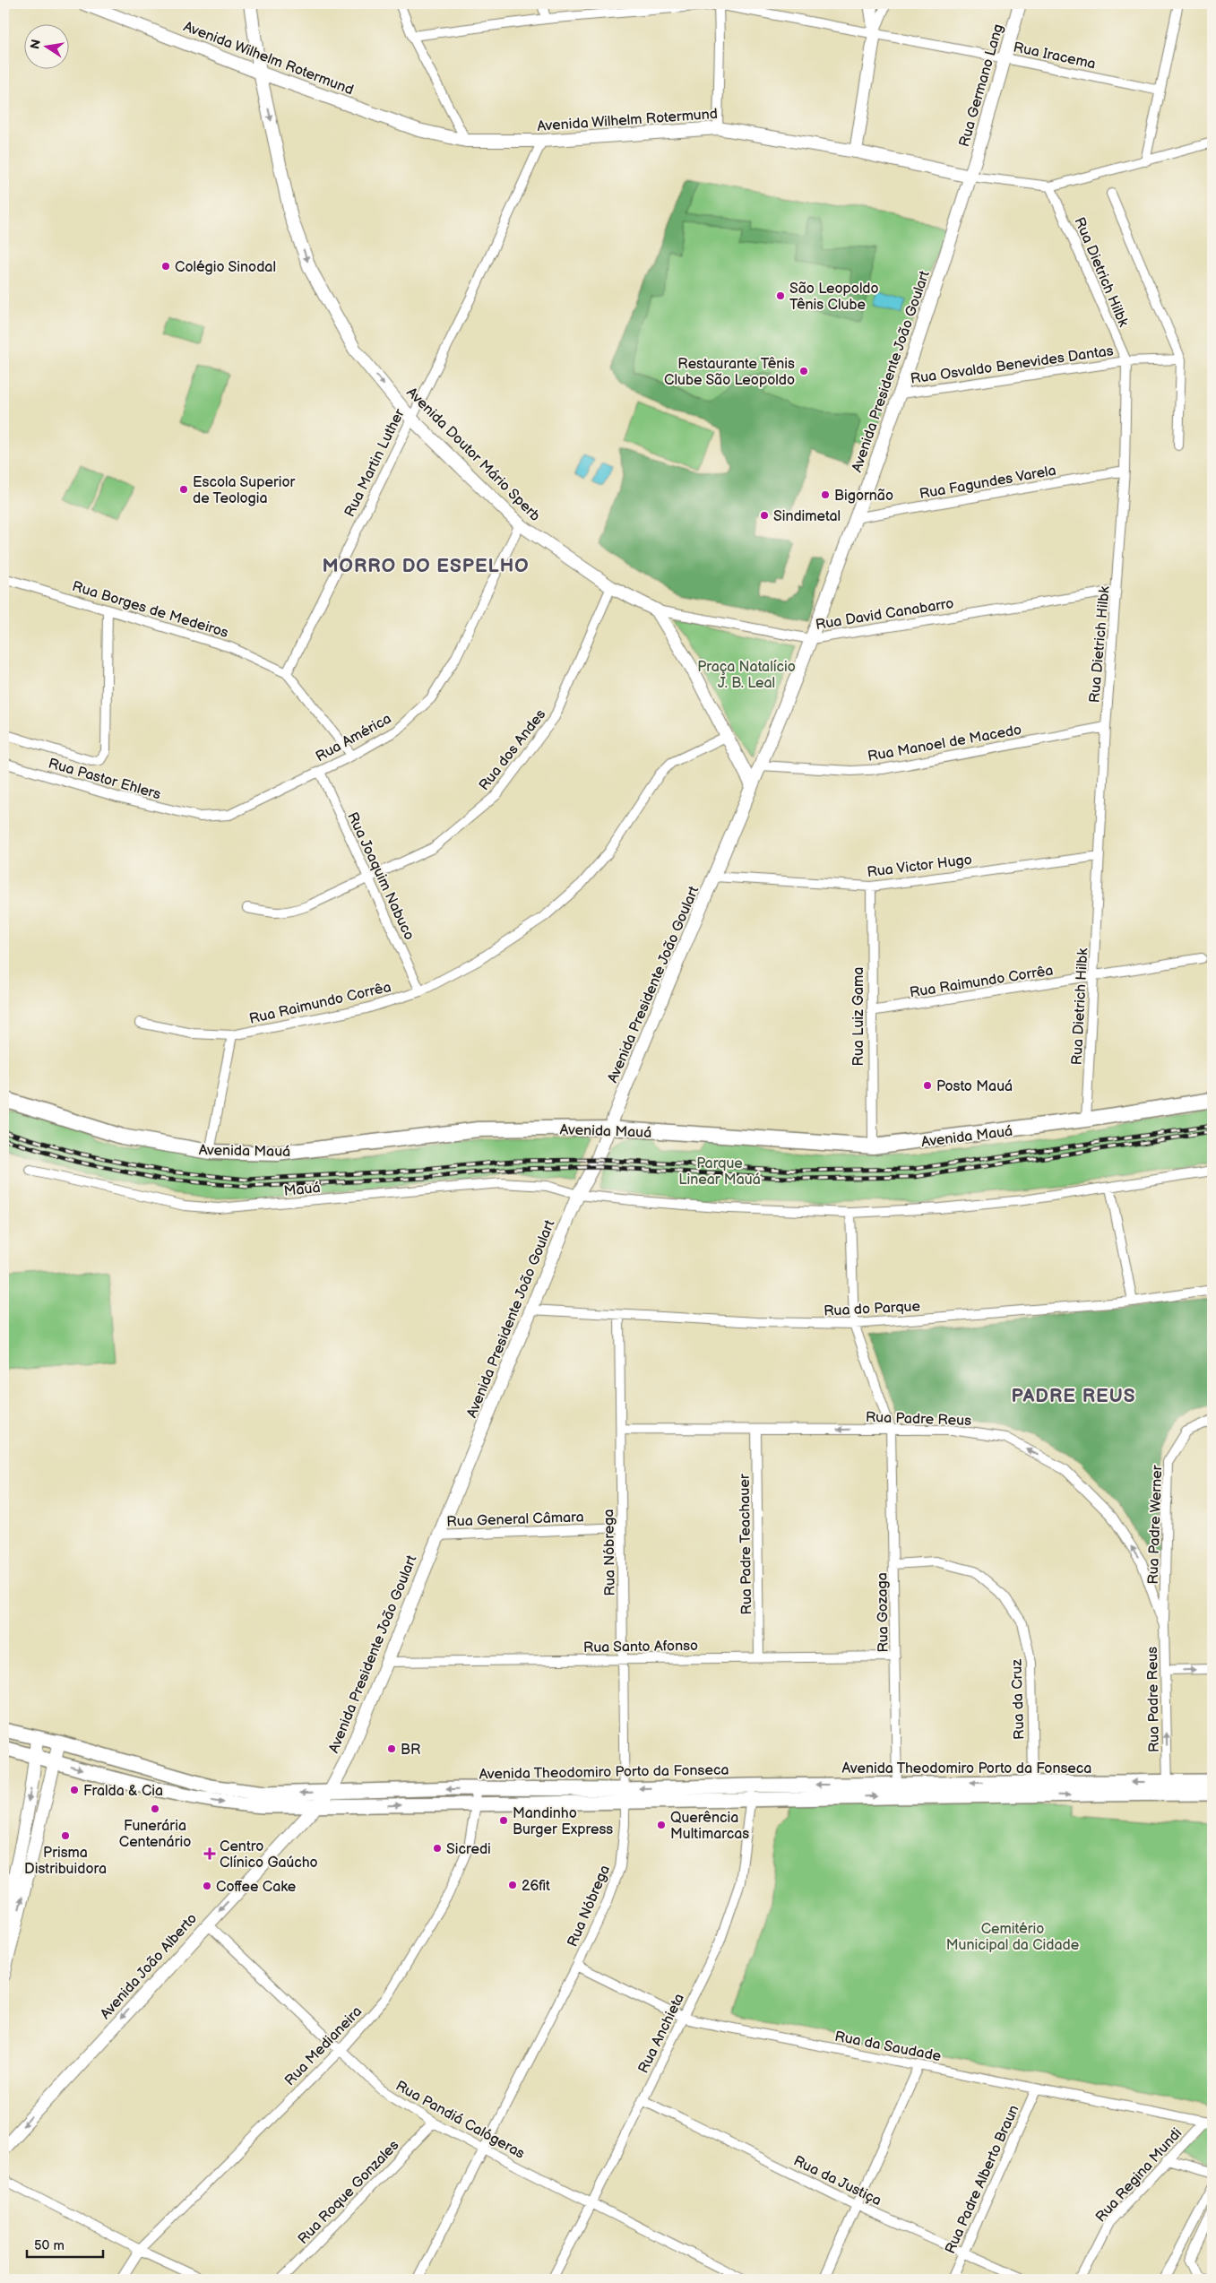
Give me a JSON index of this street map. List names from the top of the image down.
{
  "streets": {
    "main road": ["Avenida Mauá", "Avenida Theodomiro Porto da Fonseca"],
    "street": [
      "Rua Iracema",
      "Avenida Wilhelm Rotermund",
      "Rua Germano Lang",
      "Rua Dietrich Hilbk",
      "Rua Osvaldo Benevides Dantas",
      "Avenida Presidente João Goulart",
      "Avenida Doutor Mário Sperb",
      "Rua Martin Luther",
      "Rua Fagundes Varela",
      "Rua Borges de Medeiros",
      "Rua David Canabarro",
      "Rua América",
      "Rua Manoel de Macedo",
      "Rua dos Andes",
      "Rua Pastor Ehlers",
      "Rua Victor Hugo",
      "Rua Joaquim Nabuco",
      "Rua Raimundo Corrêa",
      "Rua Luiz Gama",
      "Mauá",
      "Rua do Parque",
      "Rua Padre Reus",
      "Rua General Câmara",
      "Rua Padre Werner",
      "Rua Padre Teachauer",
      "Rua Nóbrega",
      "Rua Gozaga",
      "Rua Santo Afonso",
      "Rua da Cruz",
      "Avenida João Alberto",
      "Rua Anchieta",
      "Rua Medianeira",
      "Rua da Saudade",
      "Rua Pandiá Calógeras",
      "Rua Regina Mundi",
      "Rua Padre Alberto Braun",
      "Rua da Justiça",
      "Rua Roque Gonzales"
    ]
  },
  "crossings": [
    ["Rua Iracema", "Rua Germano Lang"],
    ["Avenida Wilhelm Rotermund", "Rua Germano Lang"],
    ["Avenida Wilhelm Rotermund", "Rua Dietrich Hilbk"],
    ["Avenida Wilhelm Rotermund", "Avenida Presidente João Goulart"],
    ["Avenida Wilhelm Rotermund", "Avenida Doutor Mário Sperb"],
    ["Avenida Wilhelm Rotermund", "Rua Martin Luther"],
    ["Rua Germano Lang", "Avenida Presidente João Goulart"],
    ["Rua Dietrich Hilbk", "Rua Osvaldo Benevides Dantas"],
    ["Rua Dietrich Hilbk", "Rua Fagundes Varela"],
    ["Rua Dietrich Hilbk", "Rua David Canabarro"],
    ["Rua Dietrich Hilbk", "Rua Manoel de Macedo"],
    ["Rua Dietrich Hilbk", "Rua Victor Hugo"],
    ["Rua Dietrich Hilbk", "Rua Raimundo Corrêa"],
    ["Rua Dietrich Hilbk", "Avenida Mauá"],
    ["Rua Osvaldo Benevides Dantas", "Avenida Presidente João Goulart"],
    ["Avenida Presidente João Goulart", "Rua Fagundes Varela"],
    ["Avenida Presidente João Goulart", "Rua David Canabarro"],
    ["Avenida Presidente João Goulart", "Rua Manoel de Macedo"],
    ["Avenida Presidente João Goulart", "Rua Victor Hugo"],
    ["Avenida Presidente João Goulart", "Avenida Mauá"],
    ["Avenida Presidente João Goulart", "Mauá"],
    ["Avenida Presidente João Goulart", "Rua do Parque"],
    ["Avenida Presidente João Goulart", "Rua General Câmara"],
    ["Avenida Presidente João Goulart", "Rua Santo Afonso"],
    ["Avenida Presidente João Goulart", "Avenida Theodomiro Porto da Fonseca"],
    ["Avenida Presidente João Goulart", "Avenida João Alberto"],
    ["Avenida Doutor Mário Sperb", "Rua Martin Luther"],
    ["Avenida Doutor Mário Sperb", "Rua David Canabarro"],
    ["Avenida Doutor Mário Sperb", "Rua América"],
    ["Avenida Doutor Mário Sperb", "Rua dos Andes"],
    ["Rua Martin Luther", "Rua Borges de Medeiros"],
    ["Rua América", "Rua Pastor Ehlers"],
    ["Rua América", "Rua Joaquim Nabuco"],
    ["Rua dos Andes", "Rua Joaquim Nabuco"],
    ["Rua Victor Hugo", "Rua Luiz Gama"],
    ["Rua Joaquim Nabuco", "Rua Raimundo Corrêa"],
    ["Rua Raimundo Corrêa", "Rua Luiz Gama"],
    ["Rua Luiz Gama", "Avenida Mauá"],
    ["Rua do Parque", "Rua Nóbrega"],
    ["Rua do Parque", "Rua Gozaga"],
    ["Rua Padre Reus", "Rua Padre Werner"],
    ["Rua Padre Reus", "Rua Padre Teachauer"],
    ["Rua Padre Reus", "Rua Nóbrega"],
    ["Rua Padre Reus", "Rua Gozaga"],
    ["Rua Padre Reus", "Avenida Theodomiro Porto da Fonseca"],
    ["Rua General Câmara", "Rua Nóbrega"],
    ["Rua Padre Teachauer", "Rua Santo Afonso"],
    ["Rua Nóbrega", "Rua Santo Afonso"],
    ["Rua Nóbrega", "Avenida Theodomiro Porto da Fonseca"],
    ["Rua Nóbrega", "Rua da Saudade"],
    ["Rua Nóbrega", "Rua Pandiá Calógeras"],
    ["Rua Gozaga", "Rua Santo Afonso"],
    ["Rua Gozaga", "Rua da Cruz"],
    ["Rua Gozaga", "Avenida Theodomiro Porto da Fonseca"],
    ["Rua da Cruz", "Avenida Theodomiro Porto da Fonseca"],
    ["Avenida Theodomiro Porto da Fonseca", "Avenida João Alberto"],
    ["Avenida Theodomiro Porto da Fonseca", "Rua Anchieta"],
    ["Avenida Theodomiro Porto da Fonseca", "Rua Medianeira"],
    ["Avenida João Alberto", "Rua Pandiá Calógeras"],
    ["Rua Anchieta", "Rua da Saudade"],
    ["Rua Anchieta", "Rua Pandiá Calógeras"],
    ["Rua Anchieta", "Rua da Justiça"],
    ["Rua Medianeira", "Rua Pandiá Calógeras"],
    ["Rua da Saudade", "Rua Regina Mundi"],
    ["Rua da Saudade", "Rua Padre Alberto Braun"],
    ["Rua Pandiá Calógeras", "Rua Roque Gonzales"],
    ["Rua Padre Alberto Braun", "Rua da Justiça"]
  ],
  "one_way": ["Avenida Doutor Mário Sperb", "Rua Padre Reus", "Avenida João Alberto"],
  "districts": ["MORRO DO ESPELHO", "PADRE REUS"],
  "parks": ["Praça Natalício J. B. Leal", "Parque Linear Mauá", "Cemitério Municipal da Cidade"],
  "places": {
    "other": [
      "Colégio Sinodal",
      "São Leopoldo Tênis Clube",
      "Restaurante Tênis Clube São Leopoldo",
      "Escola Superior de Teologia",
      "Bigornão",
      "Sindimetal",
      "Posto Mauá",
      "BR",
      "Fralda & Cia",
      "Funerária Centenário",
      "Mandinho Burger Express",
      "Querência Multimarcas",
      "Prisma Distribuidora",
      "Sicredi",
      "26fit",
      "Coffee Cake"
    ],
    "health": ["Centro Clínico Gaúcho"]
  },
  "scale_bar": "50 m",
  "north": "left"
}
